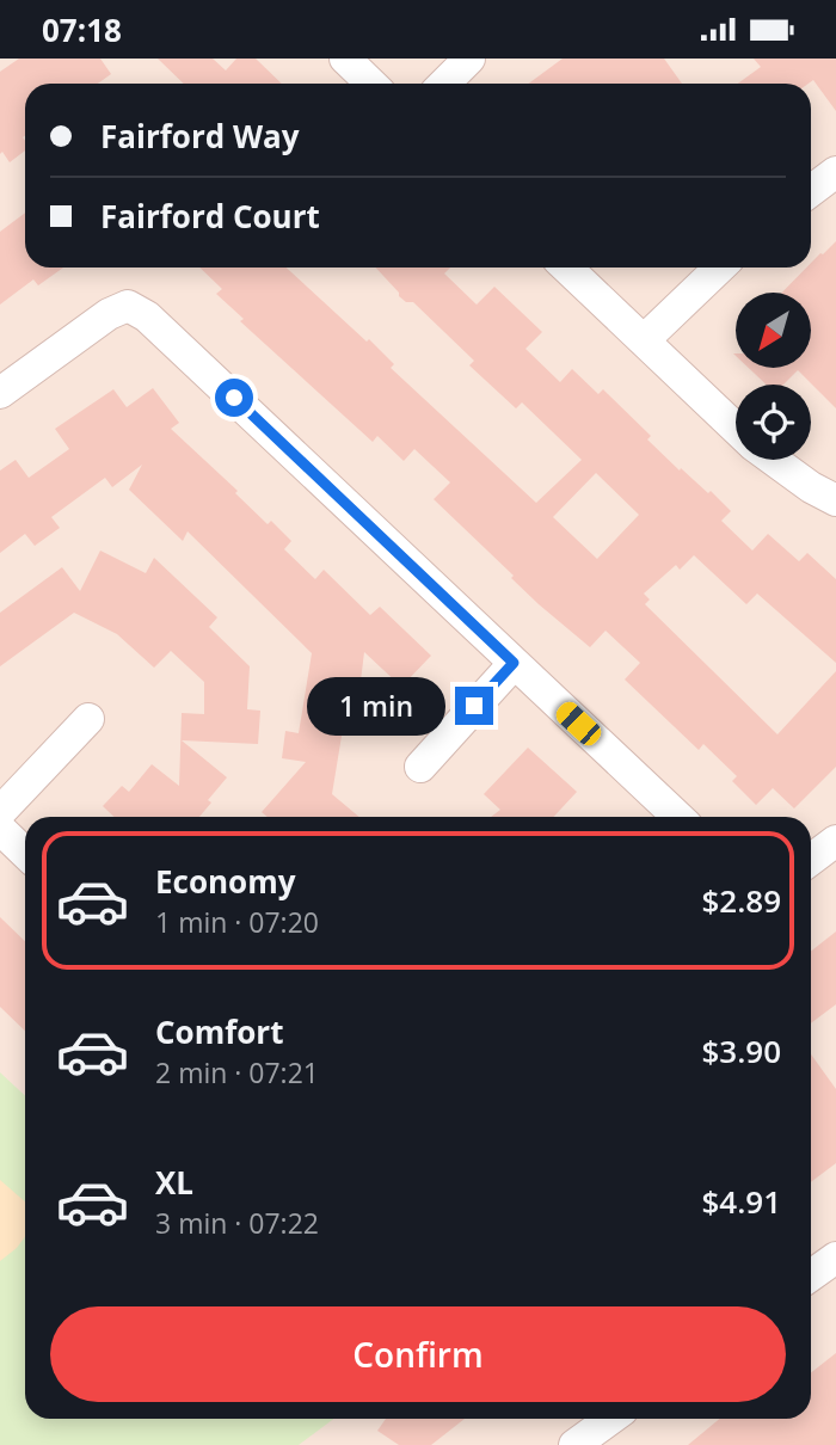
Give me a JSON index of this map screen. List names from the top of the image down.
{
  "north": "bottom left",
  "page": {
    "status": "07:18",
    "banner": ["Fairford Way", "Fairford Court"],
    "bubble": "1 min",
    "list": [
      {
        "name": "Economy",
        "note": "1 min · 07:20",
        "value": "$2.89"
      },
      {
        "name": "Comfort",
        "note": "2 min · 07:21",
        "value": "$3.90"
      },
      {
        "name": "XL",
        "note": "3 min · 07:22",
        "value": "$4.91"
      }
    ],
    "buttons": "Confirm"
  }
}
